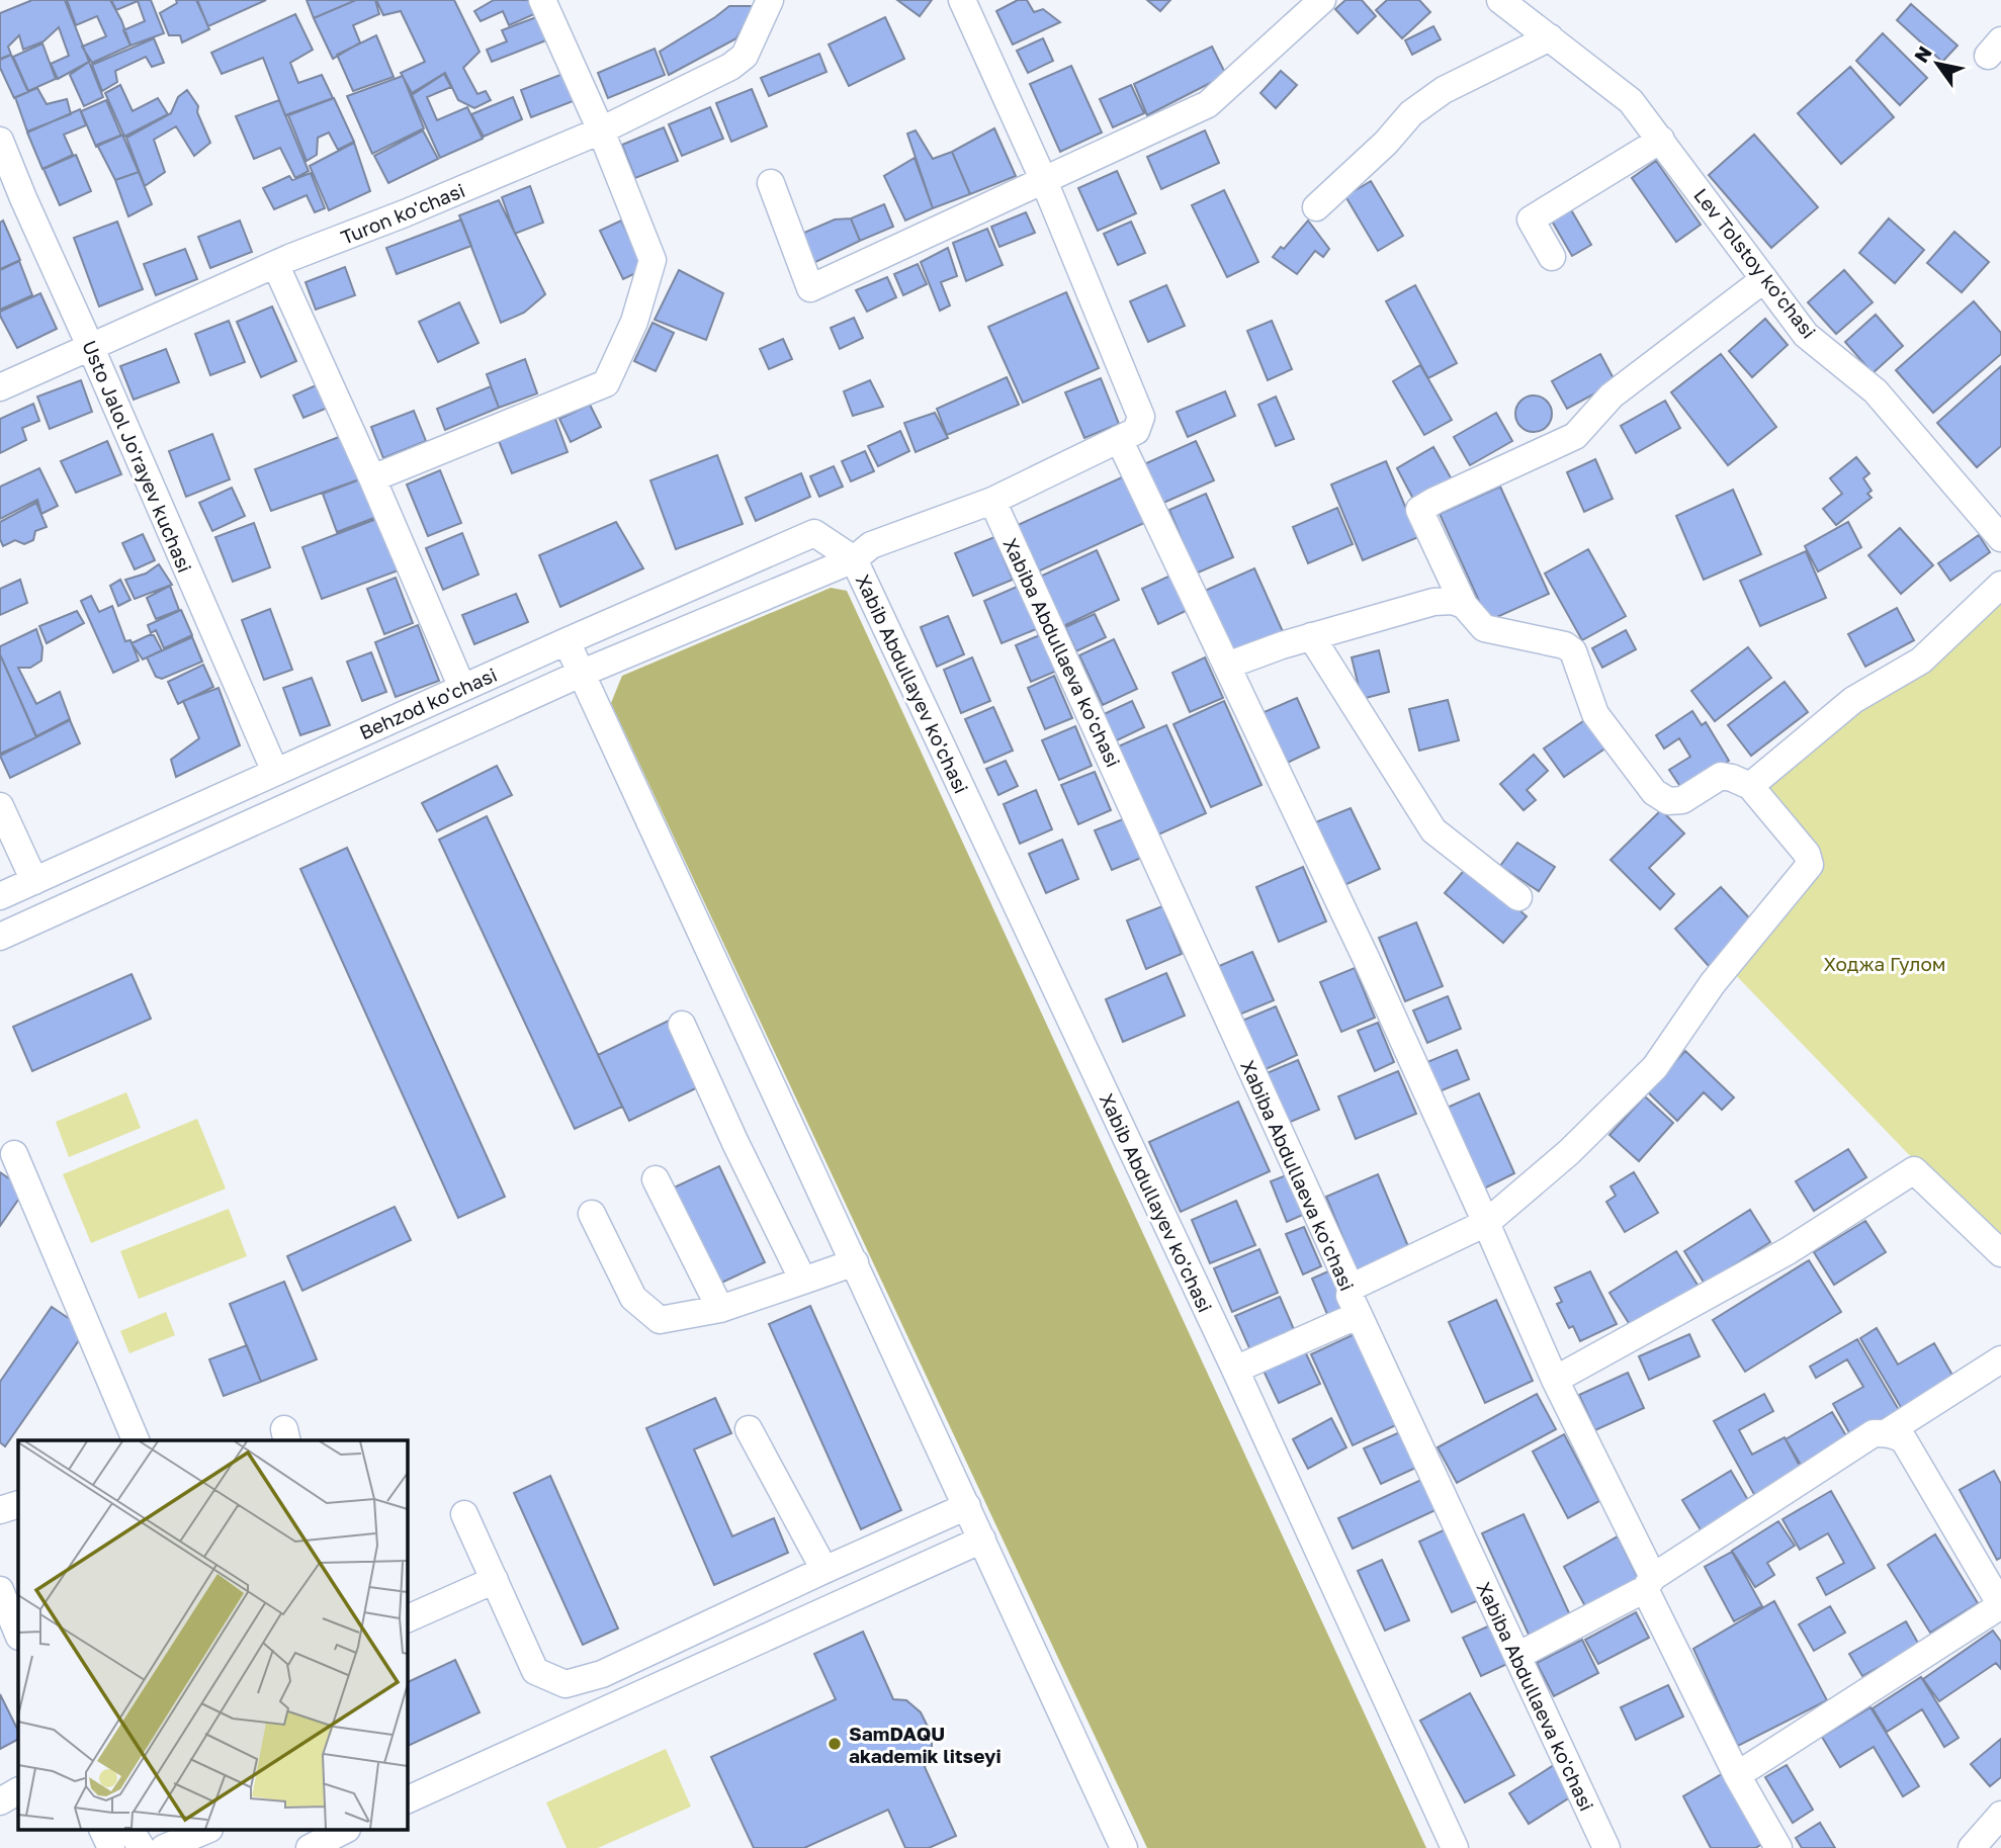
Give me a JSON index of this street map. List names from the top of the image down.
{
  "streets": {
    "street": [
      "Turon ko'chasi",
      "Lev Tolstoy ko'chasi",
      "Usto Jalol Jo'rayev kuchasi",
      "Xabiba Abdullaeva ko'chasi",
      "Xabib Abdullayev ko'chasi",
      "Behzod ko'chasi"
    ]
  },
  "crossings": [
    ["Turon ko'chasi", "Usto Jalol Jo'rayev kuchasi"],
    ["Usto Jalol Jo'rayev kuchasi", "Behzod ko'chasi"],
    ["Xabib Abdullayev ko'chasi", "Behzod ko'chasi"]
  ],
  "parks": ["Ходжа Гулом"],
  "places": ["SamDAQU akademik litseyi"],
  "north": "top left"
}
